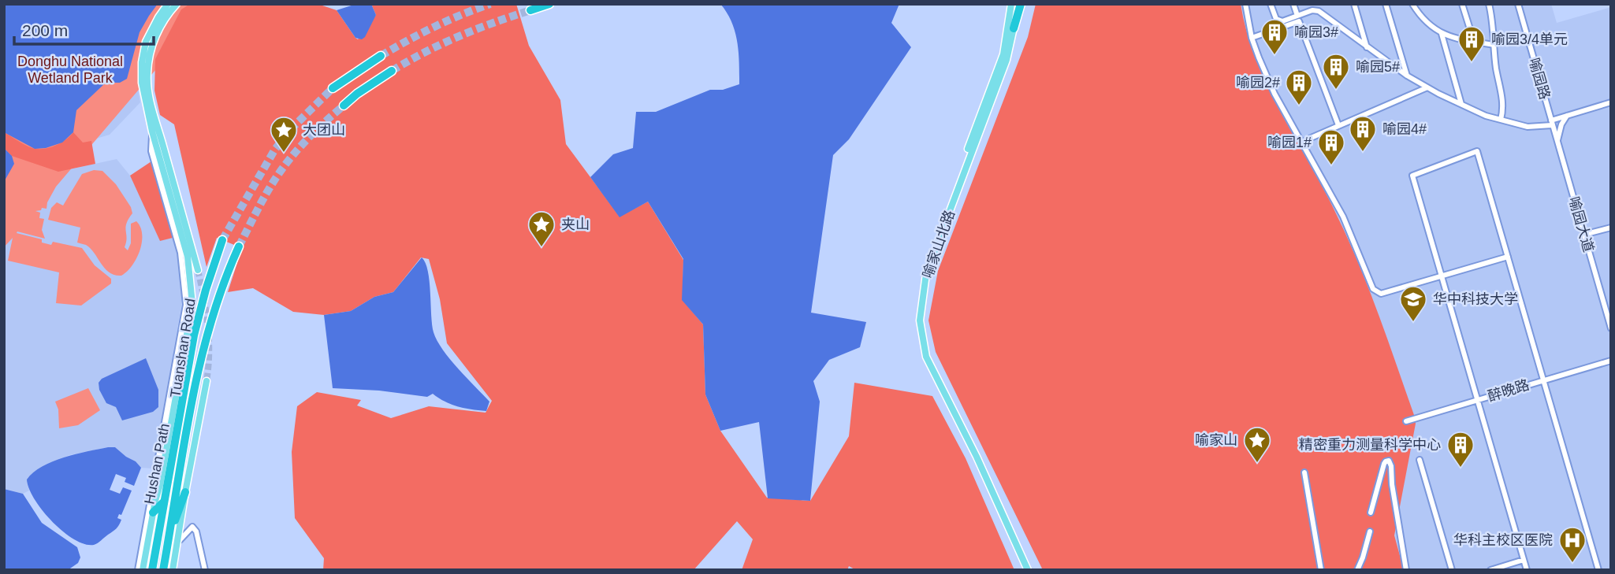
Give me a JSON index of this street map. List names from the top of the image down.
{
  "streets": {
    "highway": ["Tuanshan Road"],
    "main road": ["喻家山北路"],
    "street": [
      "喻园路",
      "喻园大道",
      "醉晚路",
      "Hushan Path"
    ]
  },
  "crossings": [
    ["喻园路", "喻园大道"],
    ["Tuanshan Road", "Hushan Path"]
  ],
  "parks": ["Donghu National Wetland Park"],
  "places": {
    "building": [
      "喻园3#",
      "喻园3/4单元",
      "喻园5#",
      "喻园2#",
      "喻园4#",
      "喻园1#",
      "精密重力测量科学中心"
    ],
    "place": ["大团山", "夹山", "喻家山"],
    "school or university": ["华中科技大学"],
    "hospital": ["华科主校区医院"]
  },
  "scale_bar": "200 m"
}
